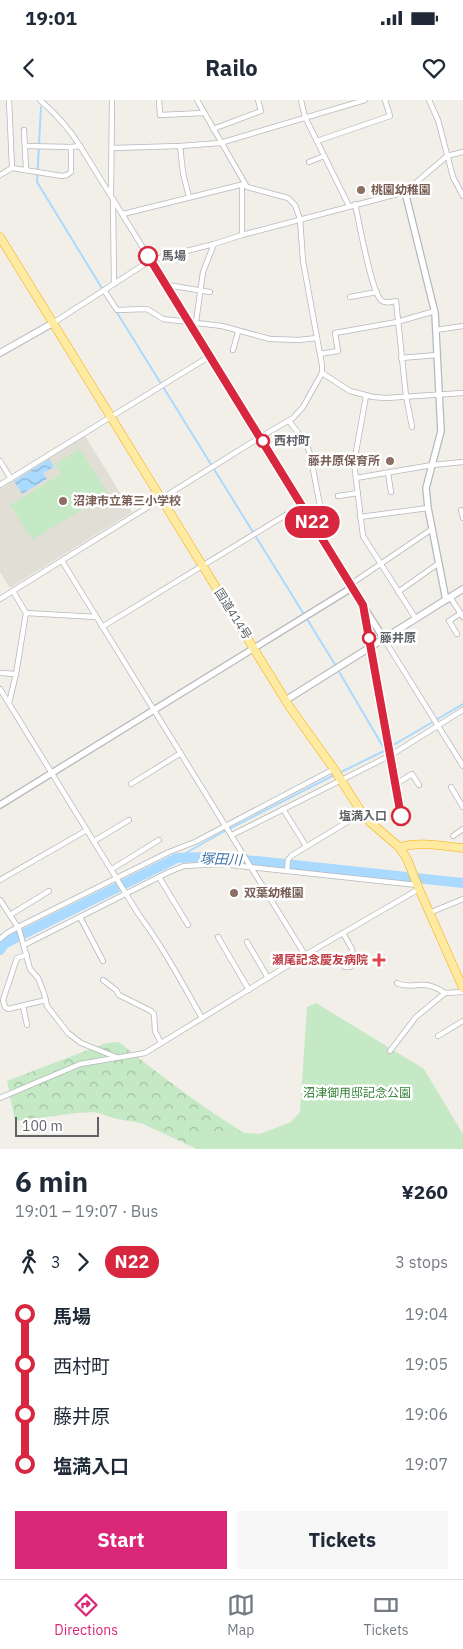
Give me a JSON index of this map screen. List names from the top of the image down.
{
  "streets": {
    "highway": ["国道414号"]
  },
  "water": ["塚田川"],
  "parks": ["沼津御用邸記念公園"],
  "places": {
    "other": [
      "桃園幼稚園",
      "馬場",
      "西村町",
      "藤井原保育所",
      "沼津市立第三小学校",
      "藤井原",
      "塩満入口",
      "双葉幼稚園"
    ],
    "health": ["瀬尾記念慶友病院"]
  },
  "lines": ["bus line N22"],
  "scale_bar": "100 m",
  "page": {
    "status": "19:01",
    "header": "Railo",
    "on_map": "N22",
    "scale": "100 m",
    "heading": ["6 min", "19:01 – 19:07 · Bus", "¥260"],
    "legs": ["3", "N22", "3 stops"],
    "list": [
      {
        "name": "馬場",
        "value": "19:04"
      },
      {
        "name": "西村町",
        "value": "19:05"
      },
      {
        "name": "藤井原",
        "value": "19:06"
      },
      {
        "name": "塩満入口",
        "value": "19:07"
      }
    ],
    "buttons": ["Start", "Tickets"],
    "tabs": ["Directions", "Map", "Tickets"]
  }
}
